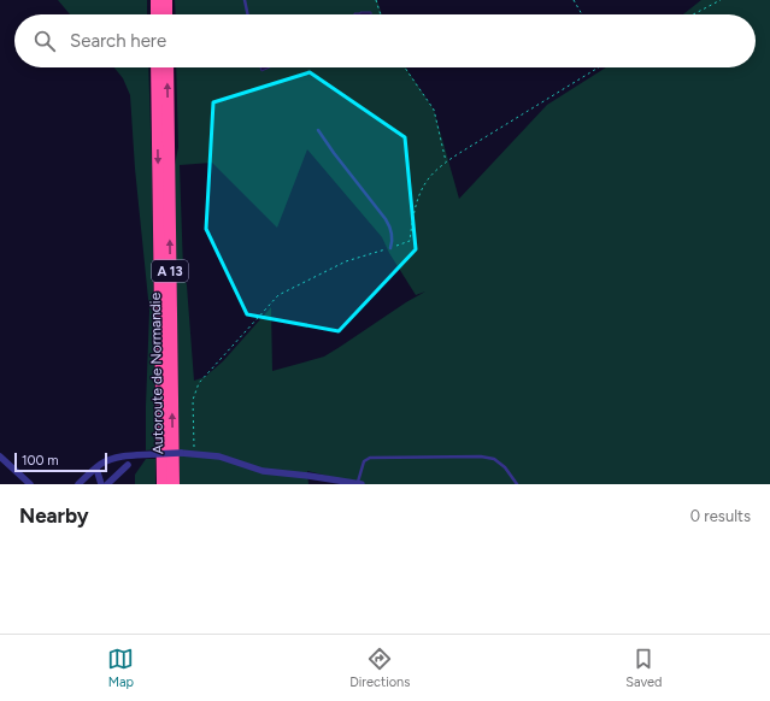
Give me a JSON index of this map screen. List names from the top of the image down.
{
  "streets": {
    "highway": ["A 13", "Autoroute de Normandie"]
  },
  "scale_bar": "100 m",
  "page": {
    "search": "Search here",
    "scale": "100 m",
    "heading": ["Nearby", "0 results"],
    "nav": ["Map", "Directions", "Saved"]
  }
}
